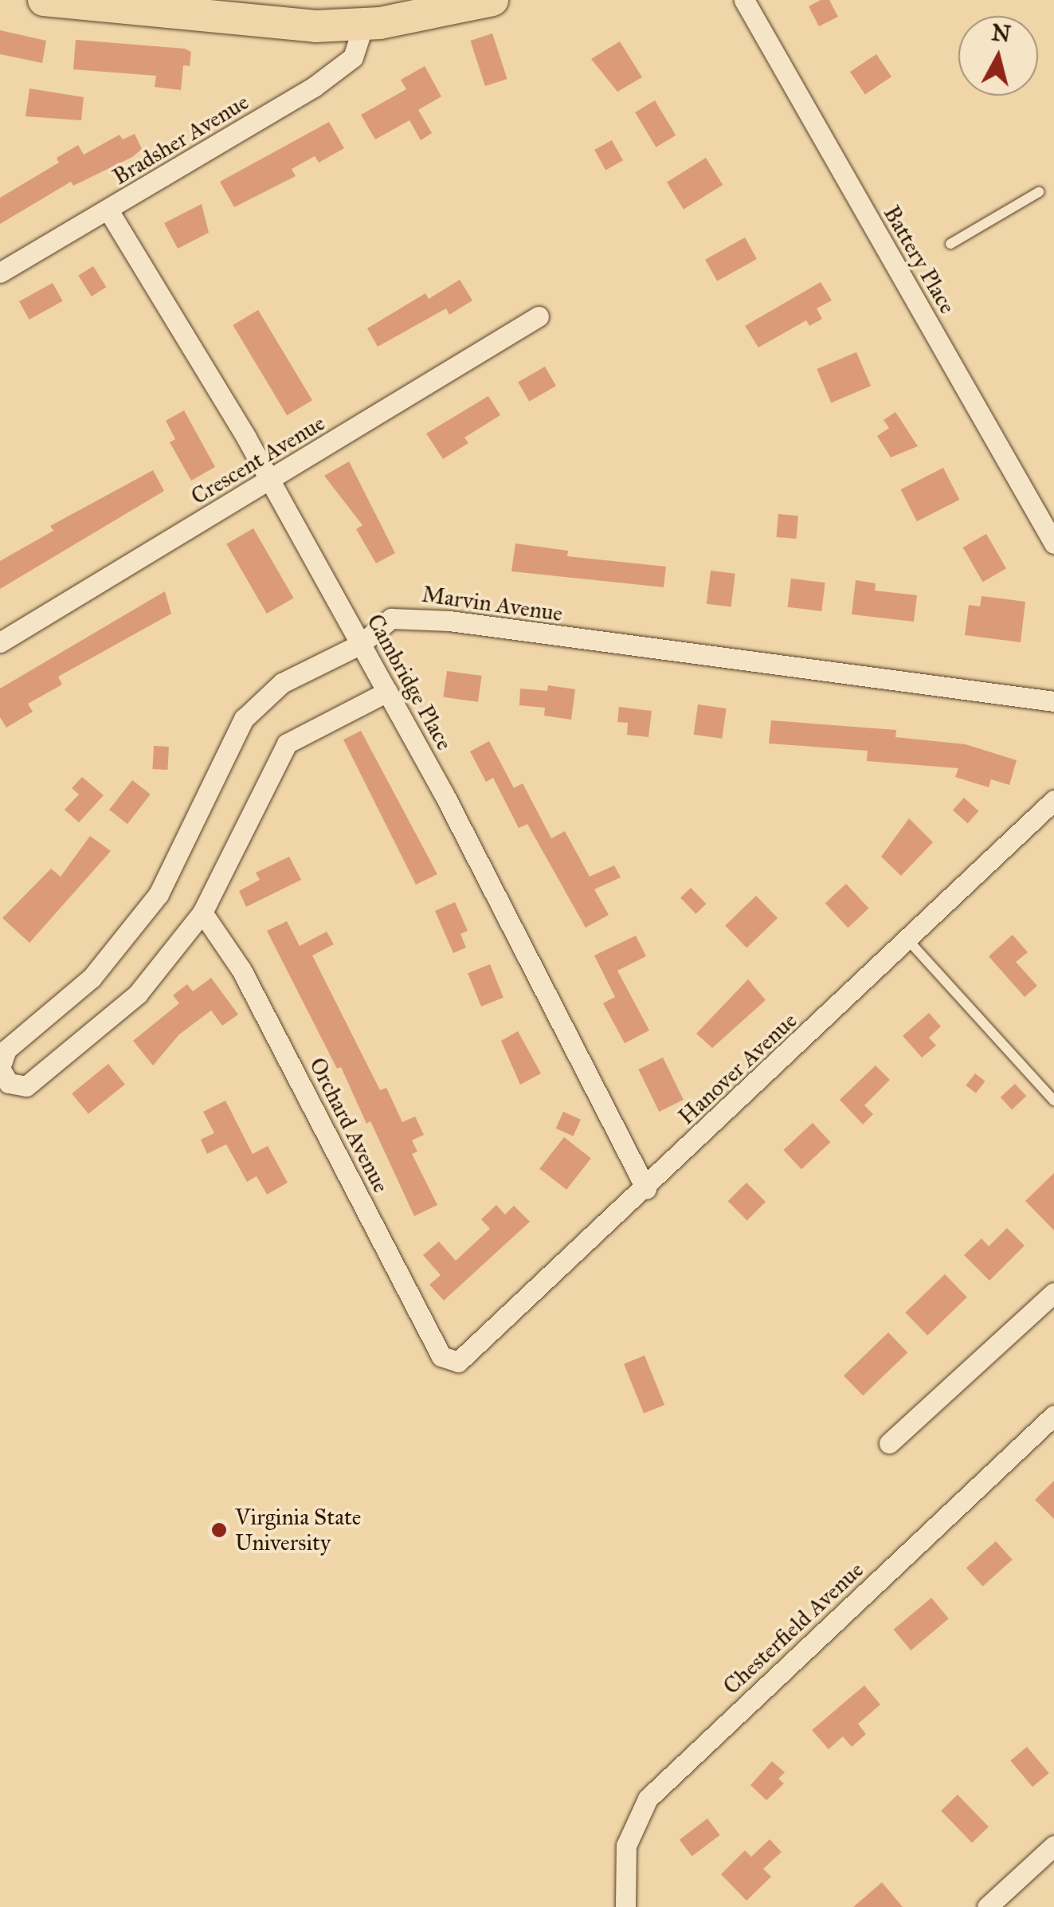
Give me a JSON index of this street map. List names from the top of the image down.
{
  "streets": {
    "street": [
      "Bradsher Avenue",
      "Battery Place",
      "Crescent Avenue",
      "Marvin Avenue",
      "Cambridge Place",
      "Hanover Avenue",
      "Orchard Avenue",
      "Chesterfield Avenue"
    ]
  },
  "crossings": [
    ["Bradsher Avenue", "Cambridge Place"],
    ["Crescent Avenue", "Cambridge Place"],
    ["Marvin Avenue", "Cambridge Place"],
    ["Marvin Avenue", "Orchard Avenue"],
    ["Cambridge Place", "Hanover Avenue"],
    ["Hanover Avenue", "Orchard Avenue"]
  ],
  "places": ["Virginia State University"],
  "north": "top"
}
